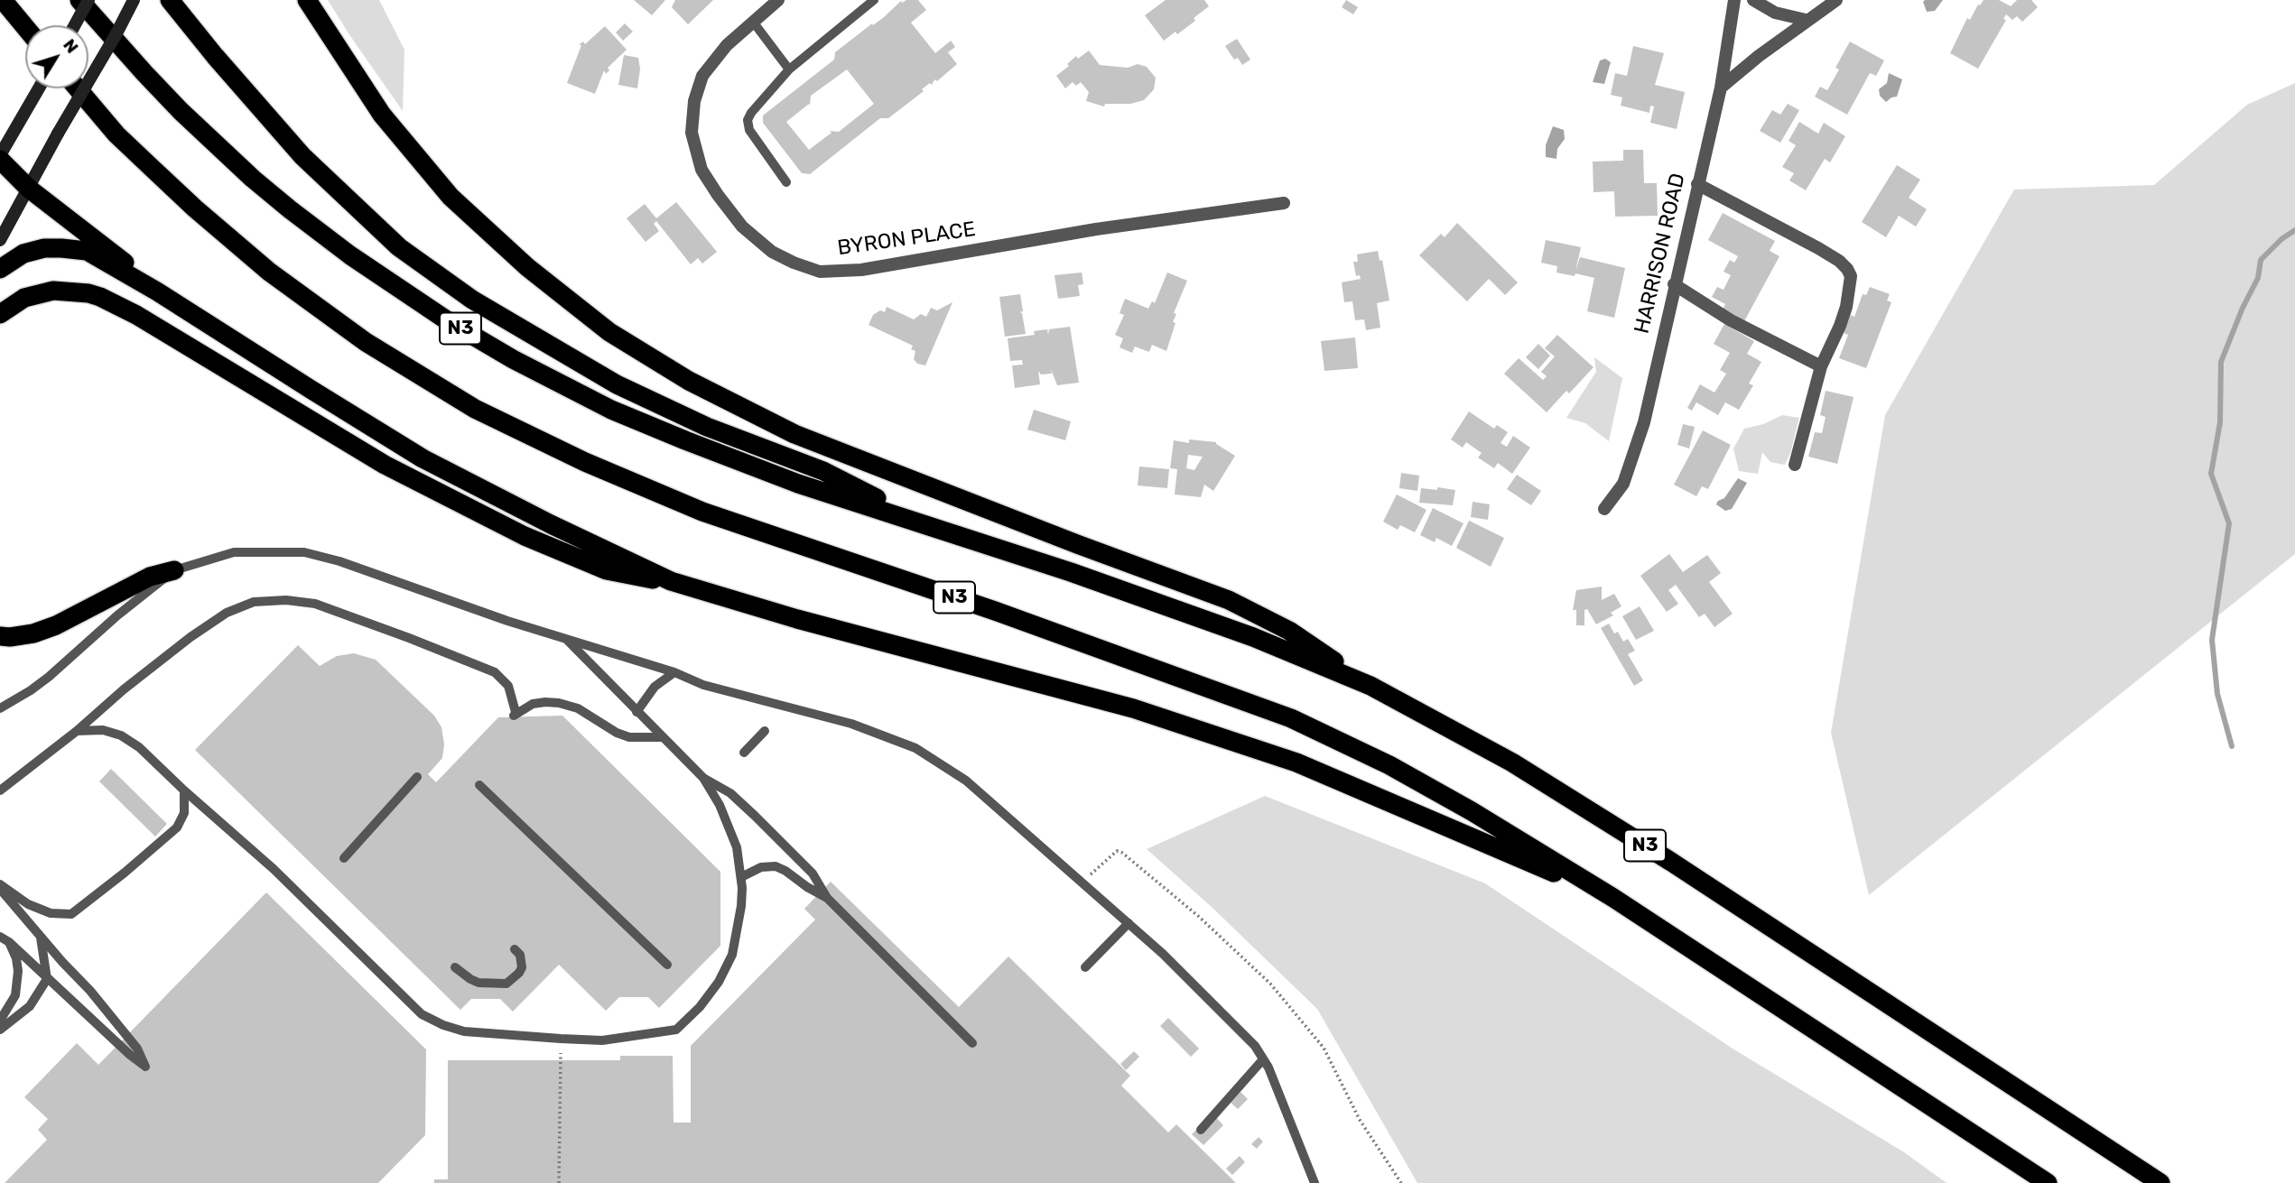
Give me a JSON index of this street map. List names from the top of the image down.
{
  "streets": {
    "highway": ["N3"],
    "street": ["BYRON PLACE", "HARRISON ROAD"]
  },
  "north": "top right"
}
